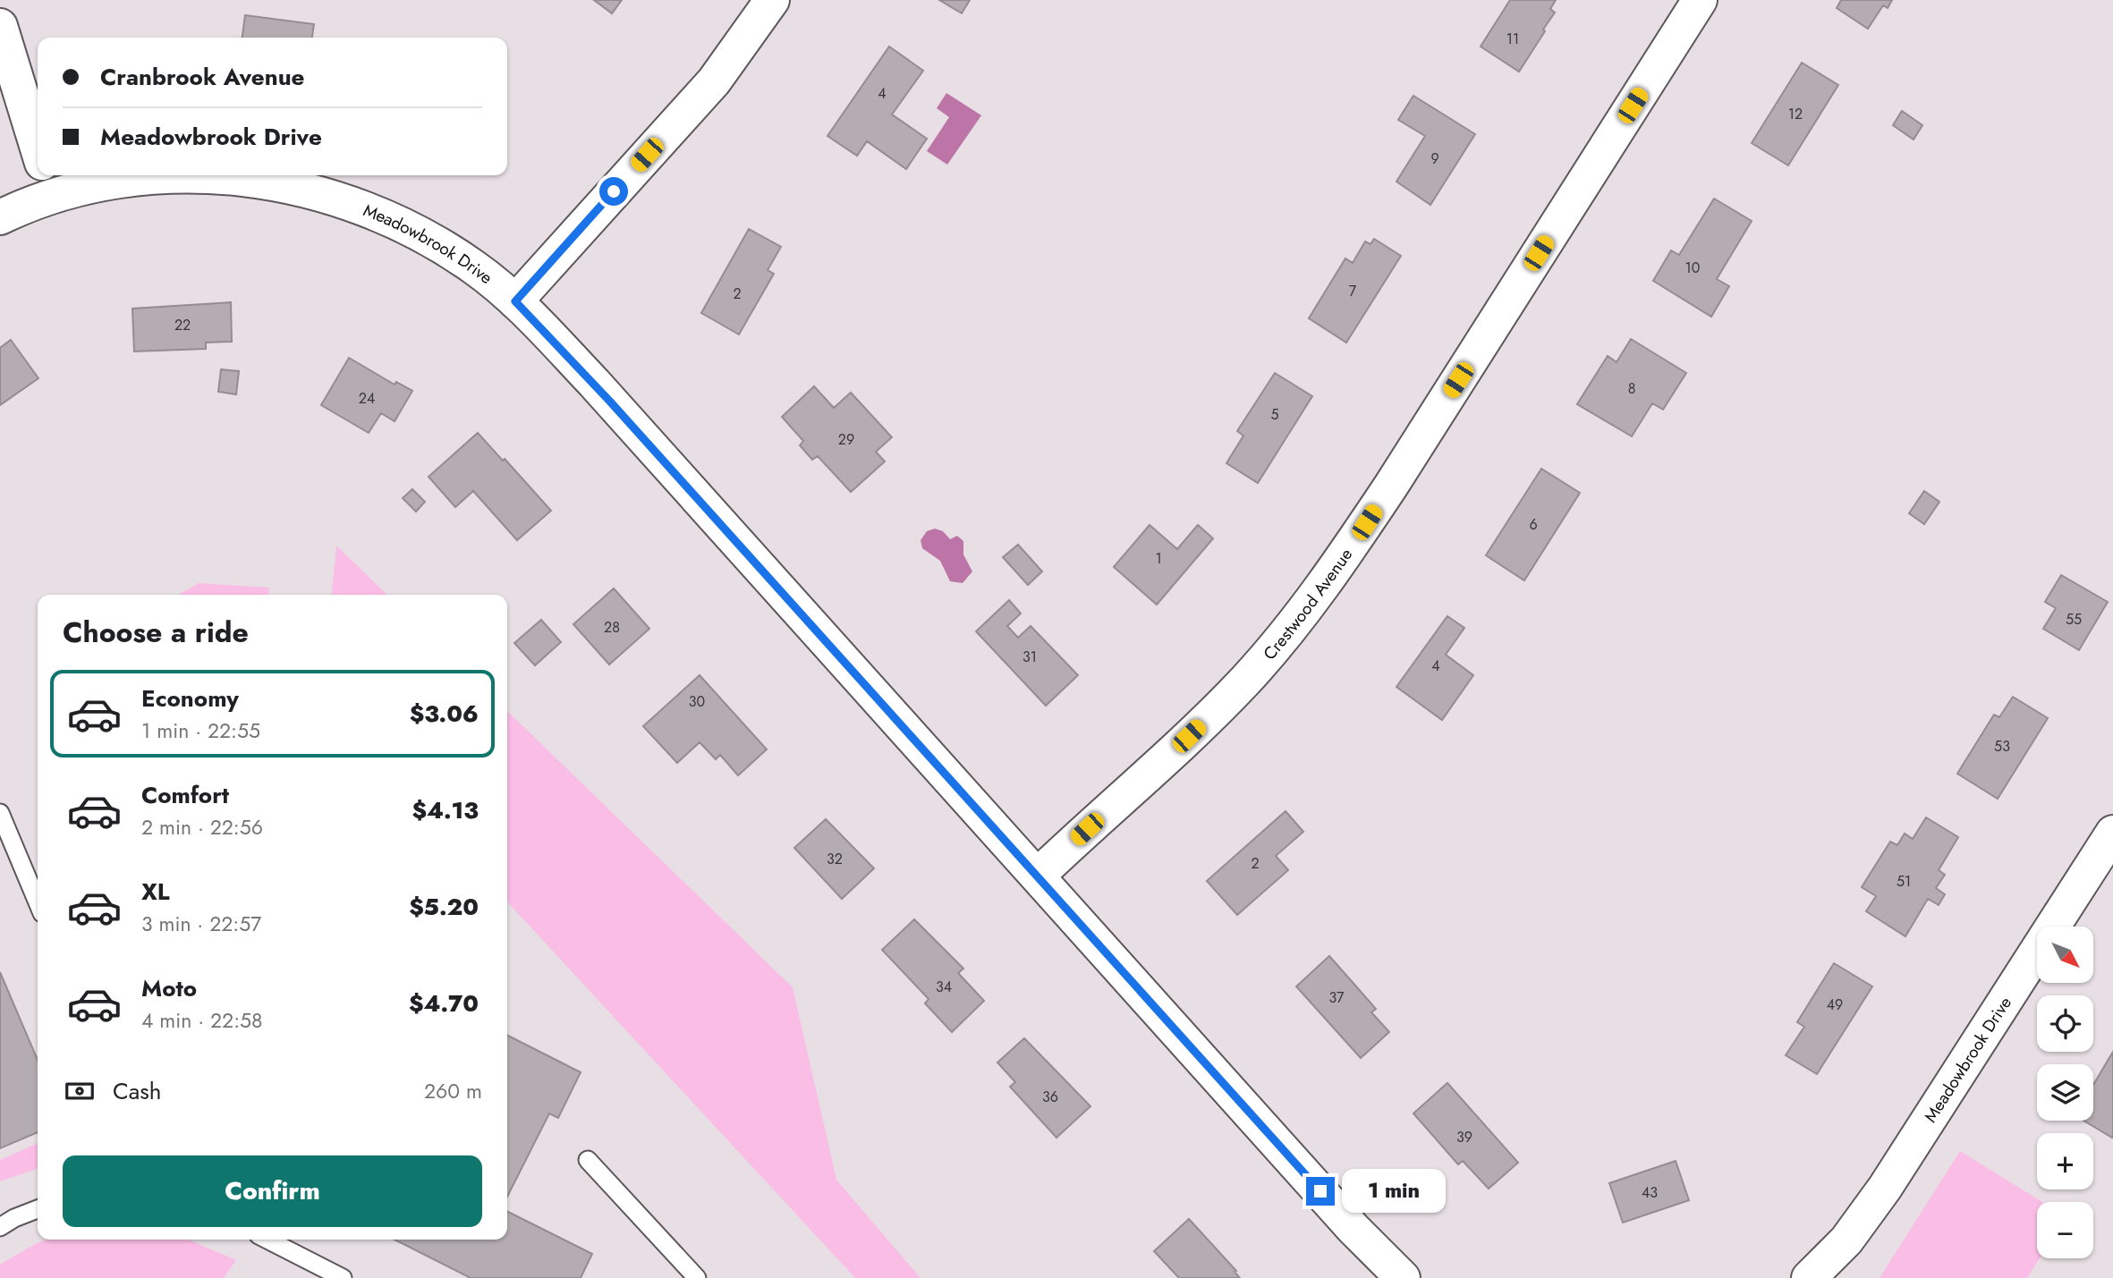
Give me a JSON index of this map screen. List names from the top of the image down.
{
  "streets": {
    "street": ["Meadowbrook Drive", "Crestwood Avenue"]
  },
  "crossings": [
    ["Meadowbrook Drive", "Crestwood Avenue"]
  ],
  "house_numbers": [
    "11",
    "4",
    "12",
    "9",
    "10",
    "7",
    "2",
    "22",
    "8",
    "24",
    "5",
    "29",
    "6",
    "1",
    "55",
    "28",
    "31",
    "4",
    "30",
    "53",
    "32",
    "2",
    "51",
    "34",
    "37",
    "49",
    "36",
    "39",
    "43"
  ],
  "north": "bottom right",
  "page": {
    "banner": ["Cranbrook Avenue", "Meadowbrook Drive"],
    "heading": "Choose a ride",
    "list": [
      {
        "name": "Economy",
        "note": "1 min · 22:55",
        "value": "$3.06"
      },
      {
        "name": "Comfort",
        "note": "2 min · 22:56",
        "value": "$4.13"
      },
      {
        "name": "XL",
        "note": "3 min · 22:57",
        "value": "$5.20"
      },
      {
        "name": "Moto",
        "note": "4 min · 22:58",
        "value": "$4.70"
      }
    ],
    "map_buttons": ["+", "−"],
    "pay": ["Cash", "260 m"],
    "buttons": "Confirm",
    "bubble": "1 min"
  }
}
